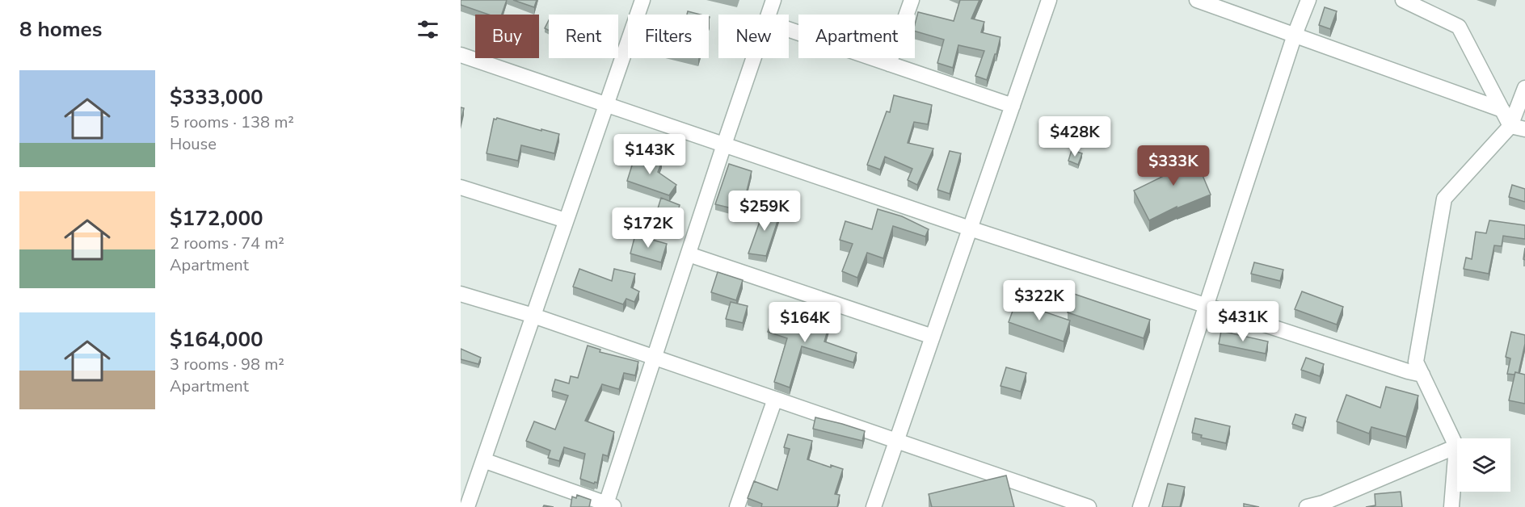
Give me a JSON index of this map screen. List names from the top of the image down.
{
  "page": {
    "heading": "8 homes",
    "chip": [
      "Buy",
      "Rent",
      "Filters",
      "New",
      "Apartment"
    ],
    "list": [
      {
        "name": "$333,000",
        "note": "5 rooms · 138 m² · House"
      },
      {
        "name": "$172,000",
        "note": "2 rooms · 74 m² · Apartment"
      },
      {
        "name": "$164,000",
        "note": "3 rooms · 98 m² · Apartment"
      }
    ],
    "price": [
      "$428K",
      "$143K",
      "$333K",
      "$259K",
      "$172K",
      "$322K",
      "$431K",
      "$164K"
    ]
  }
}
